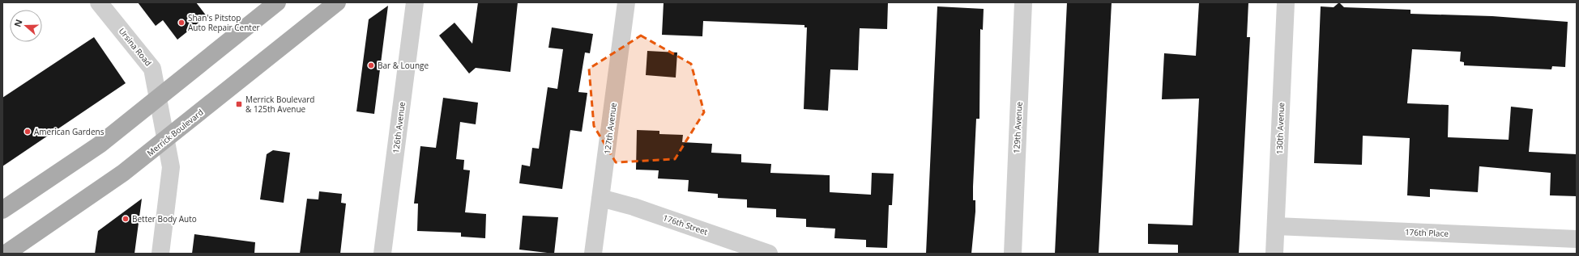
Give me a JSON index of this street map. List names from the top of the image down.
{
  "streets": {
    "main road": ["Merrick Boulevard"],
    "street": [
      "Ursina Road",
      "126th Avenue",
      "129th Avenue",
      "127th Avenue",
      "130th Avenue",
      "176th Street",
      "176th Place"
    ]
  },
  "crossings": [
    ["Ursina Road", "Merrick Boulevard"],
    ["127th Avenue", "176th Street"],
    ["130th Avenue", "176th Place"]
  ],
  "places": {
    "other": [
      "Shan's Pitstop Auto Repair Center",
      "Bar & Lounge",
      "American Gardens",
      "Better Body Auto"
    ],
    "transit": ["Merrick Boulevard & 125th Avenue"]
  },
  "north": "left"
}
